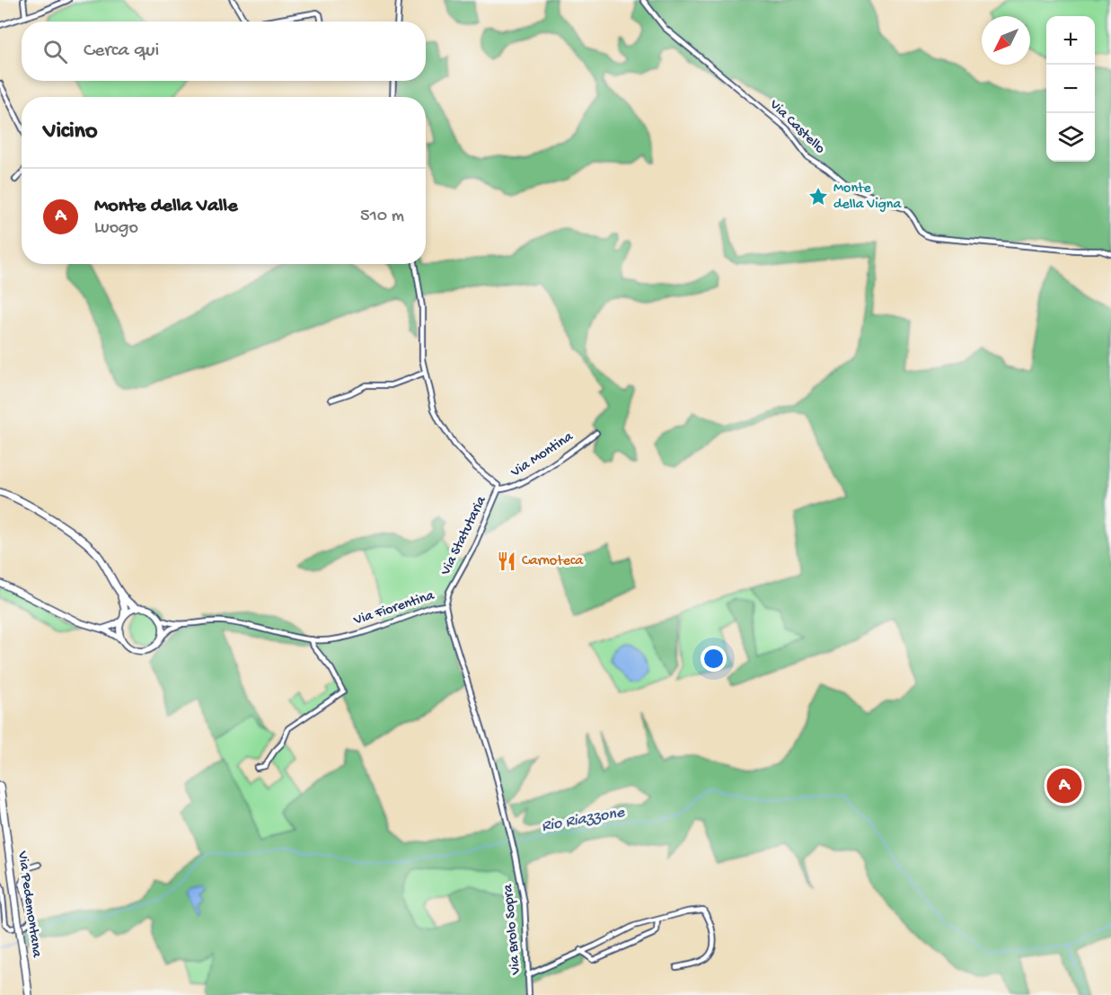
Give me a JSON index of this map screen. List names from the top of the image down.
{
  "streets": {
    "main road": ["Via Pedemontana"],
    "street": [
      "Via Castello",
      "Via Montina",
      "Via Statutaria",
      "Via Fiorentina",
      "Via Brolo Sopra"
    ]
  },
  "crossings": [
    ["Via Montina", "Via Statutaria"],
    ["Via Statutaria", "Via Fiorentina"],
    ["Via Fiorentina", "Via Brolo Sopra"]
  ],
  "water": ["Rio Riazzone"],
  "places": {
    "place": ["Monte della Vigna"],
    "restaurant": ["Carnoteca"]
  },
  "north": "bottom left",
  "page": {
    "map_buttons": ["+", "−"],
    "search": "Cerca qui",
    "heading": "Vicino",
    "list": [
      {
        "mark": "A",
        "name": "Monte della Valle",
        "note": "Luogo",
        "value": "510 m"
      }
    ],
    "pins": "A"
  }
}
